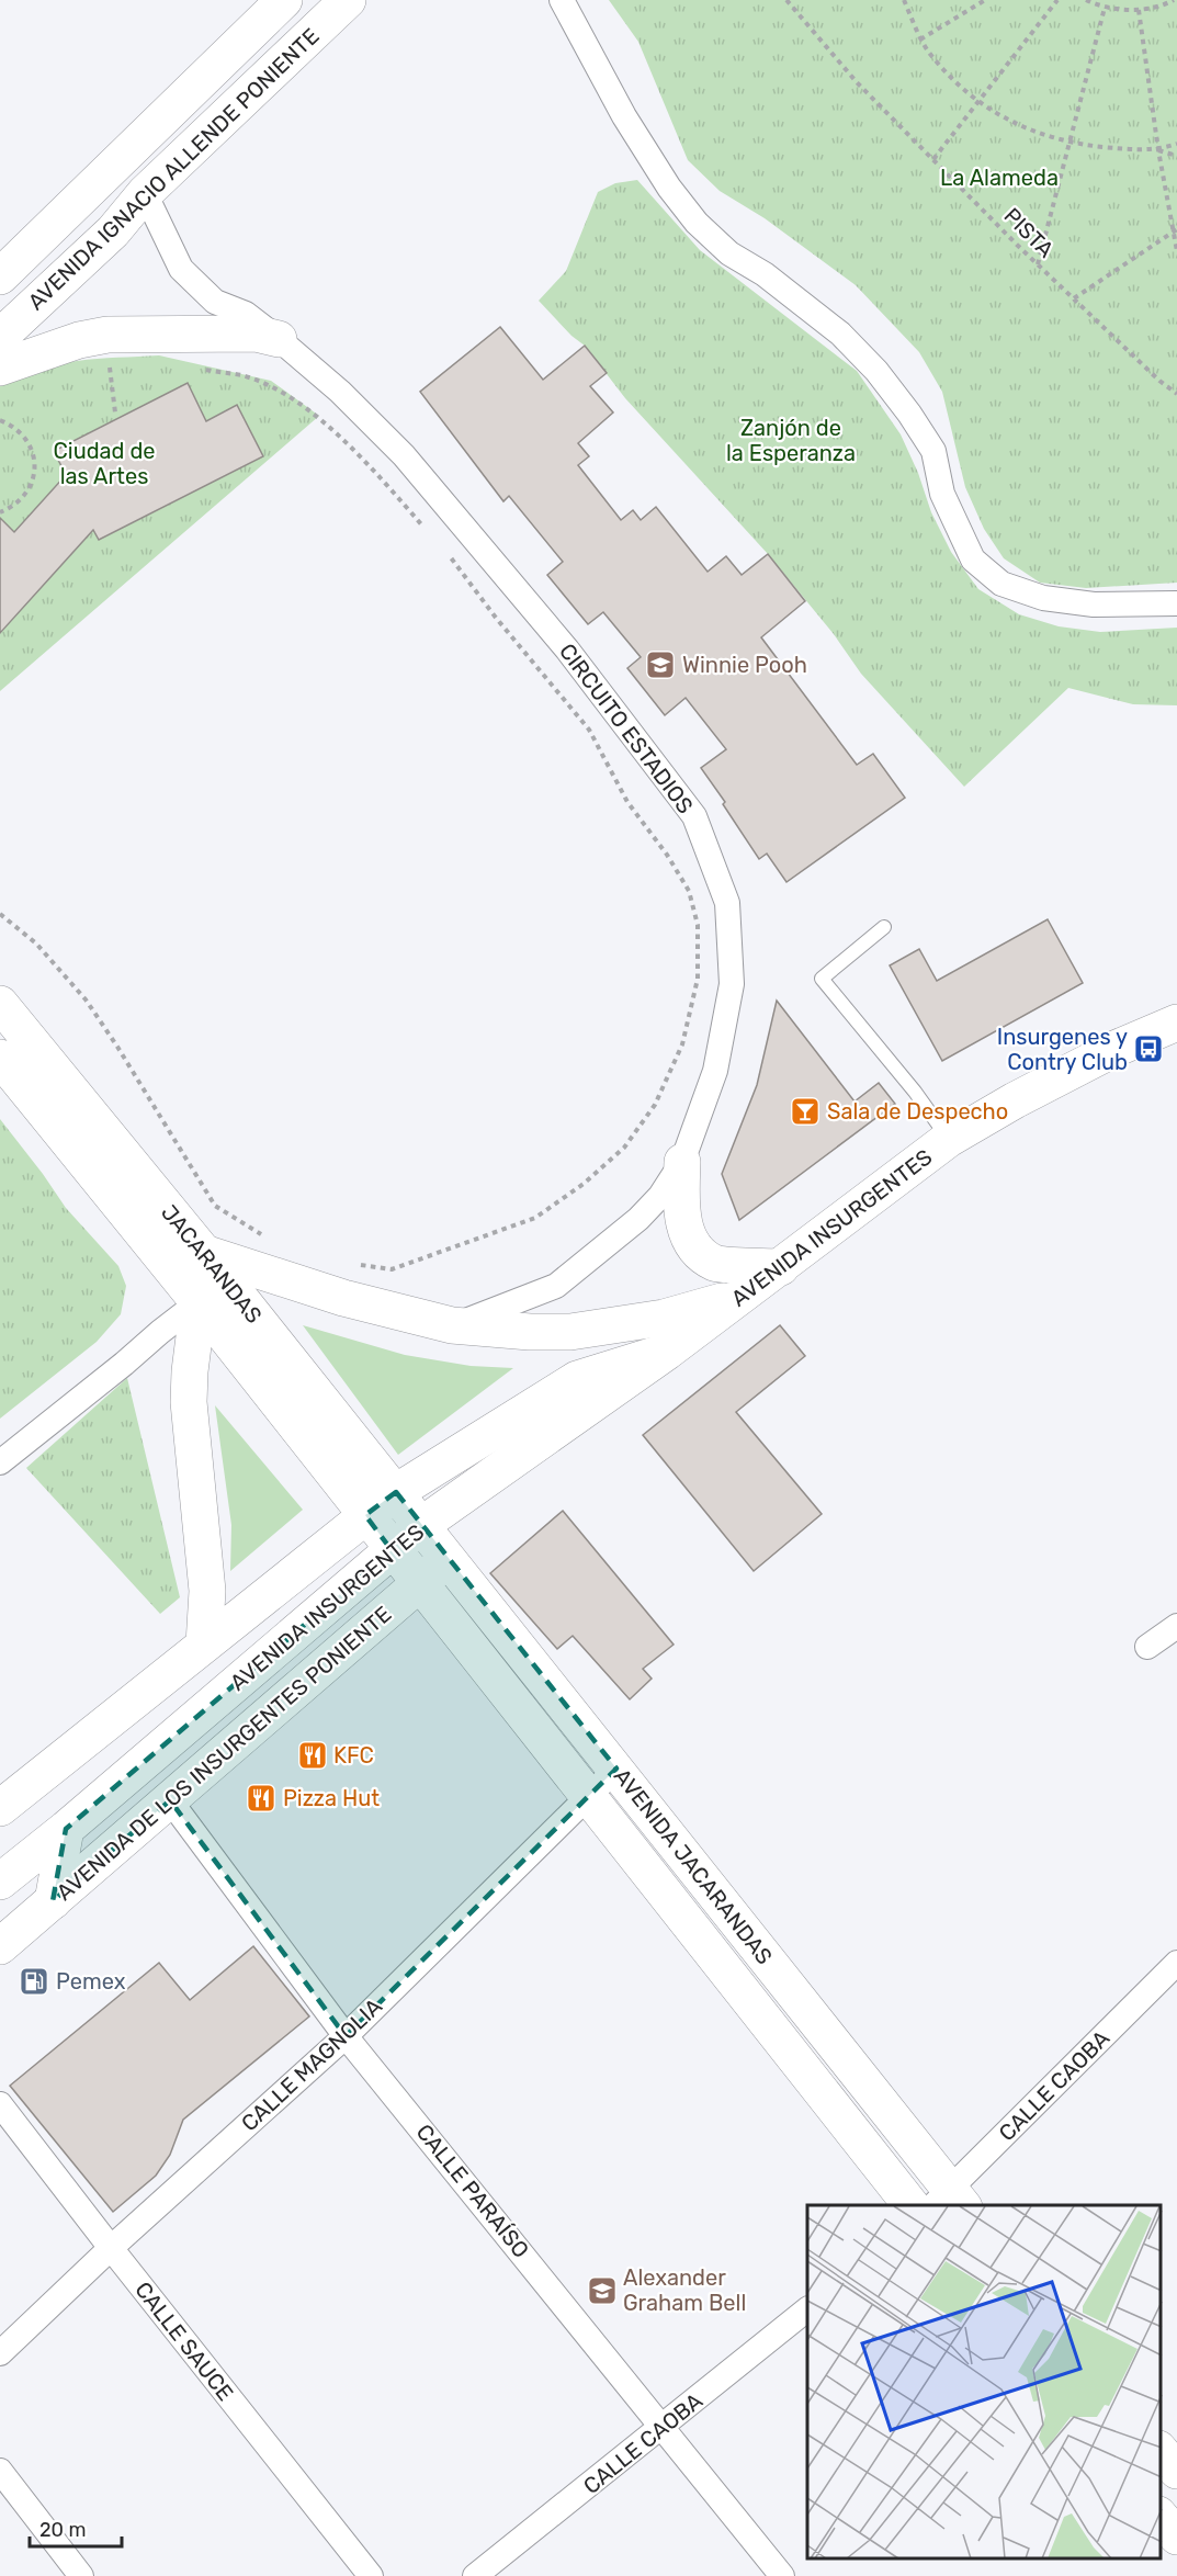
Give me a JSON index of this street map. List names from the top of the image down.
{
  "streets": {
    "main road": [
      "AVENIDA IGNACIO ALLENDE PONIENTE",
      "AVENIDA INSURGENTES",
      "JACARANDAS",
      "AVENIDA DE LOS INSURGENTES PONIENTE",
      "AVENIDA JACARANDAS"
    ],
    "street": [
      "CIRCUITO ESTADIOS",
      "CALLE MAGNOLIA",
      "CALLE CAOBA",
      "CALLE PARAÍSO",
      "CALLE SAUCE"
    ],
    "path": ["PISTA"]
  },
  "crossings": [
    ["AVENIDA IGNACIO ALLENDE PONIENTE", "CIRCUITO ESTADIOS"],
    ["AVENIDA INSURGENTES", "JACARANDAS"],
    ["AVENIDA INSURGENTES", "AVENIDA JACARANDAS"],
    ["JACARANDAS", "AVENIDA JACARANDAS"],
    ["AVENIDA DE LOS INSURGENTES PONIENTE", "AVENIDA JACARANDAS"],
    ["AVENIDA DE LOS INSURGENTES PONIENTE", "CALLE PARAÍSO"],
    ["AVENIDA JACARANDAS", "CALLE MAGNOLIA"],
    ["AVENIDA JACARANDAS", "CALLE CAOBA"],
    ["CALLE MAGNOLIA", "CALLE PARAÍSO"],
    ["CALLE MAGNOLIA", "CALLE SAUCE"],
    ["CALLE CAOBA", "CALLE PARAÍSO"]
  ],
  "parks": ["La Alameda", "Zanjón de la Esperanza", "Ciudad de las Artes"],
  "places": {
    "school or university": ["Winnie Pooh", "Alexander Graham Bell"],
    "bus stop": ["Insurgenes y Contry Club"],
    "bar": ["Sala de Despecho"],
    "restaurant": ["KFC", "Pizza Hut"],
    "fuel station": ["Pemex"]
  },
  "scale_bar": "20 m"
}
